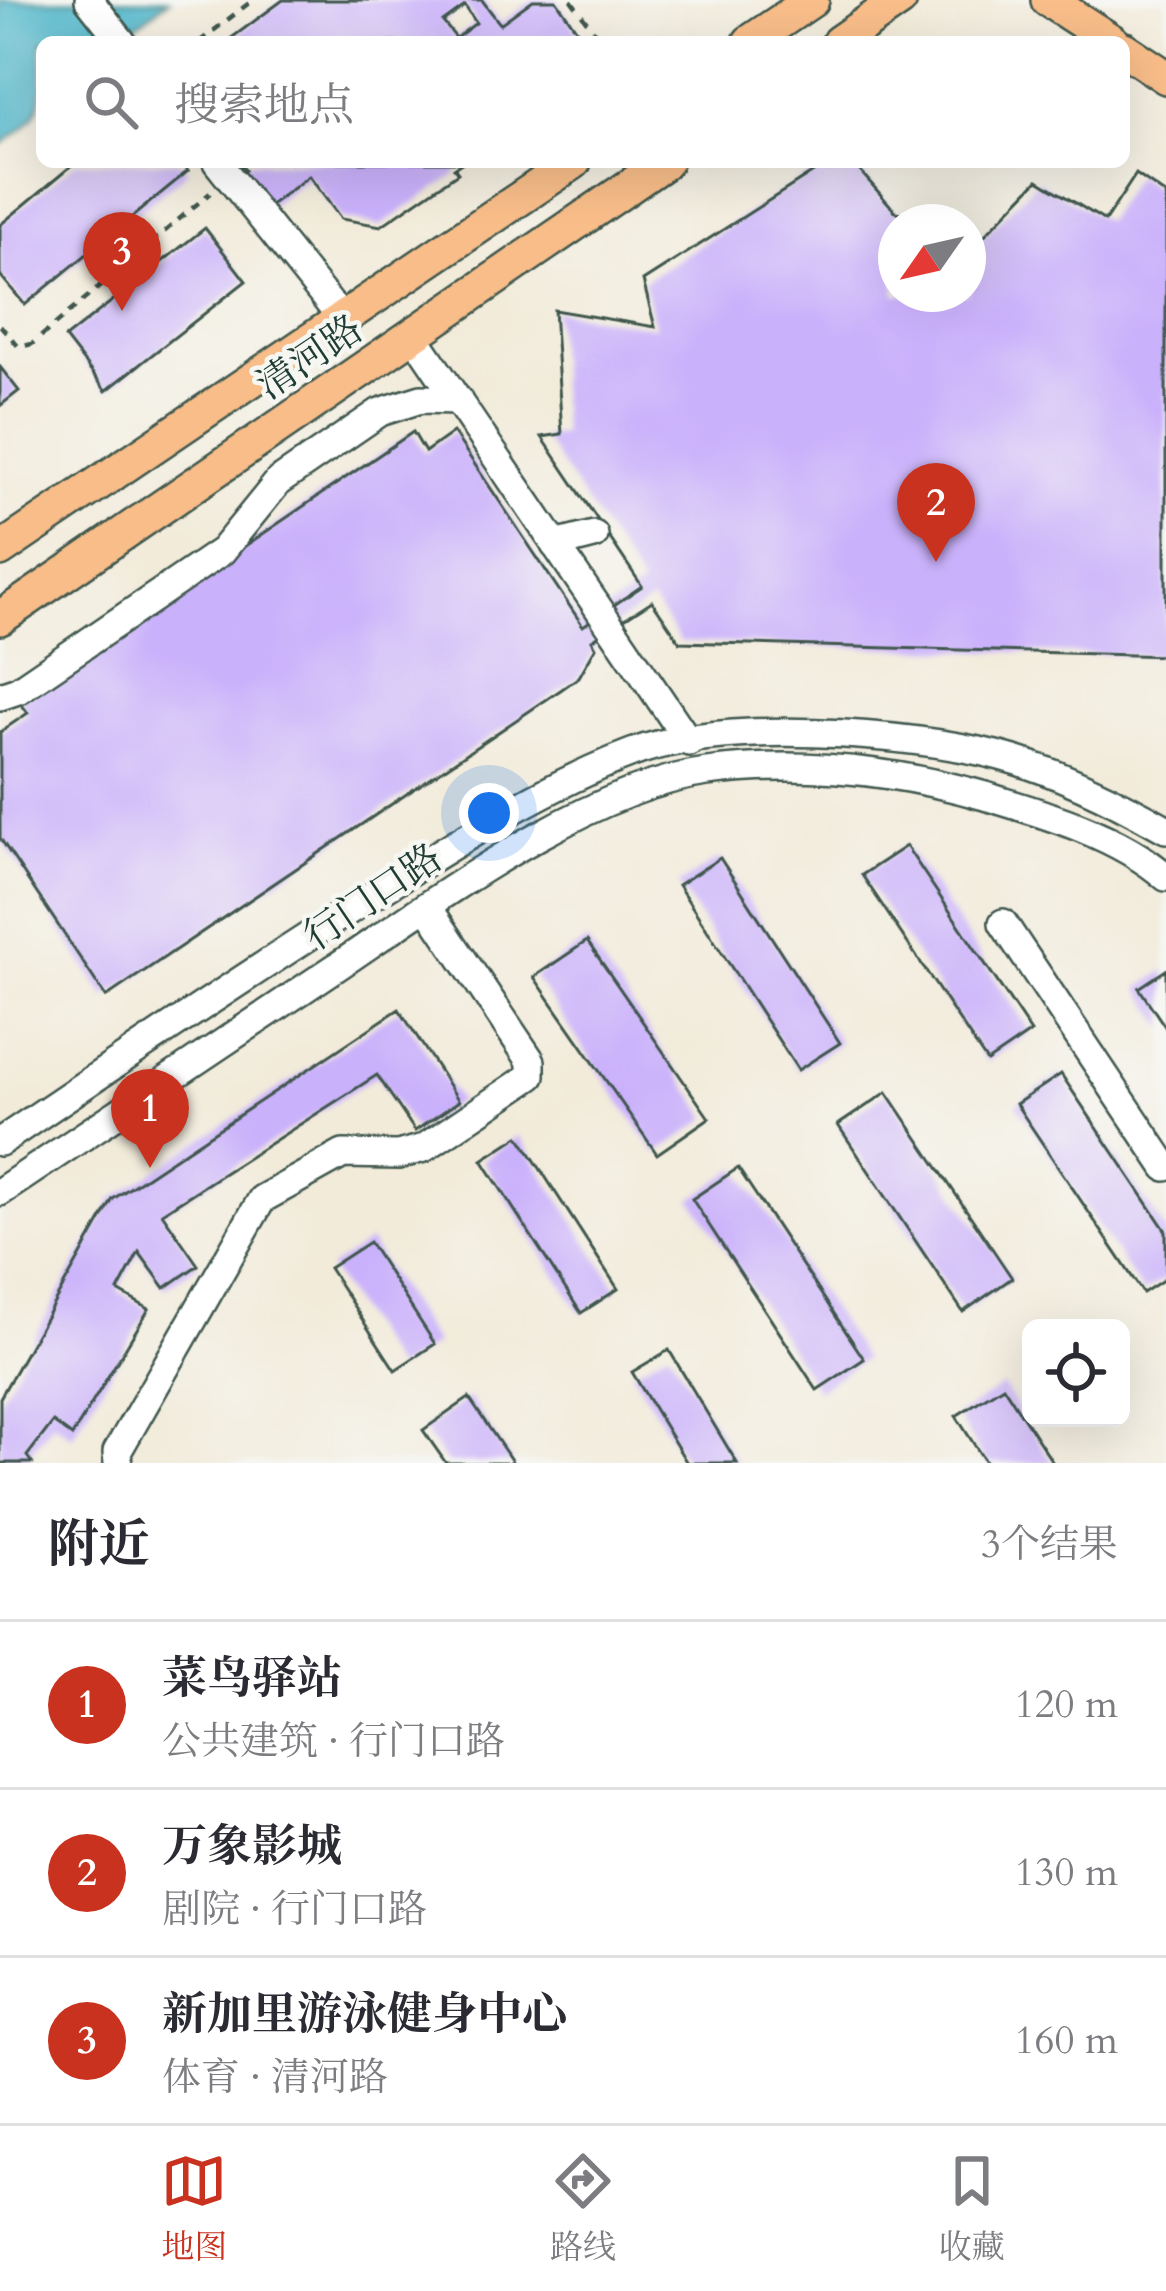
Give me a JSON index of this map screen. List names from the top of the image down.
{
  "streets": {
    "main road": ["清河路"],
    "street": ["行门口路"]
  },
  "north": "bottom left",
  "page": {
    "search": "搜索地点",
    "pins": ["3", "2", "1"],
    "heading": ["附近", "3个结果"],
    "list": [
      {
        "mark": "1",
        "name": "菜鸟驿站",
        "note": "公共建筑 · 行门口路",
        "value": "120 m"
      },
      {
        "mark": "2",
        "name": "万象影城",
        "note": "剧院 · 行门口路",
        "value": "130 m"
      },
      {
        "mark": "3",
        "name": "新加里游泳健身中心",
        "note": "体育 · 清河路",
        "value": "160 m"
      }
    ],
    "nav": ["地图", "路线", "收藏"]
  }
}
